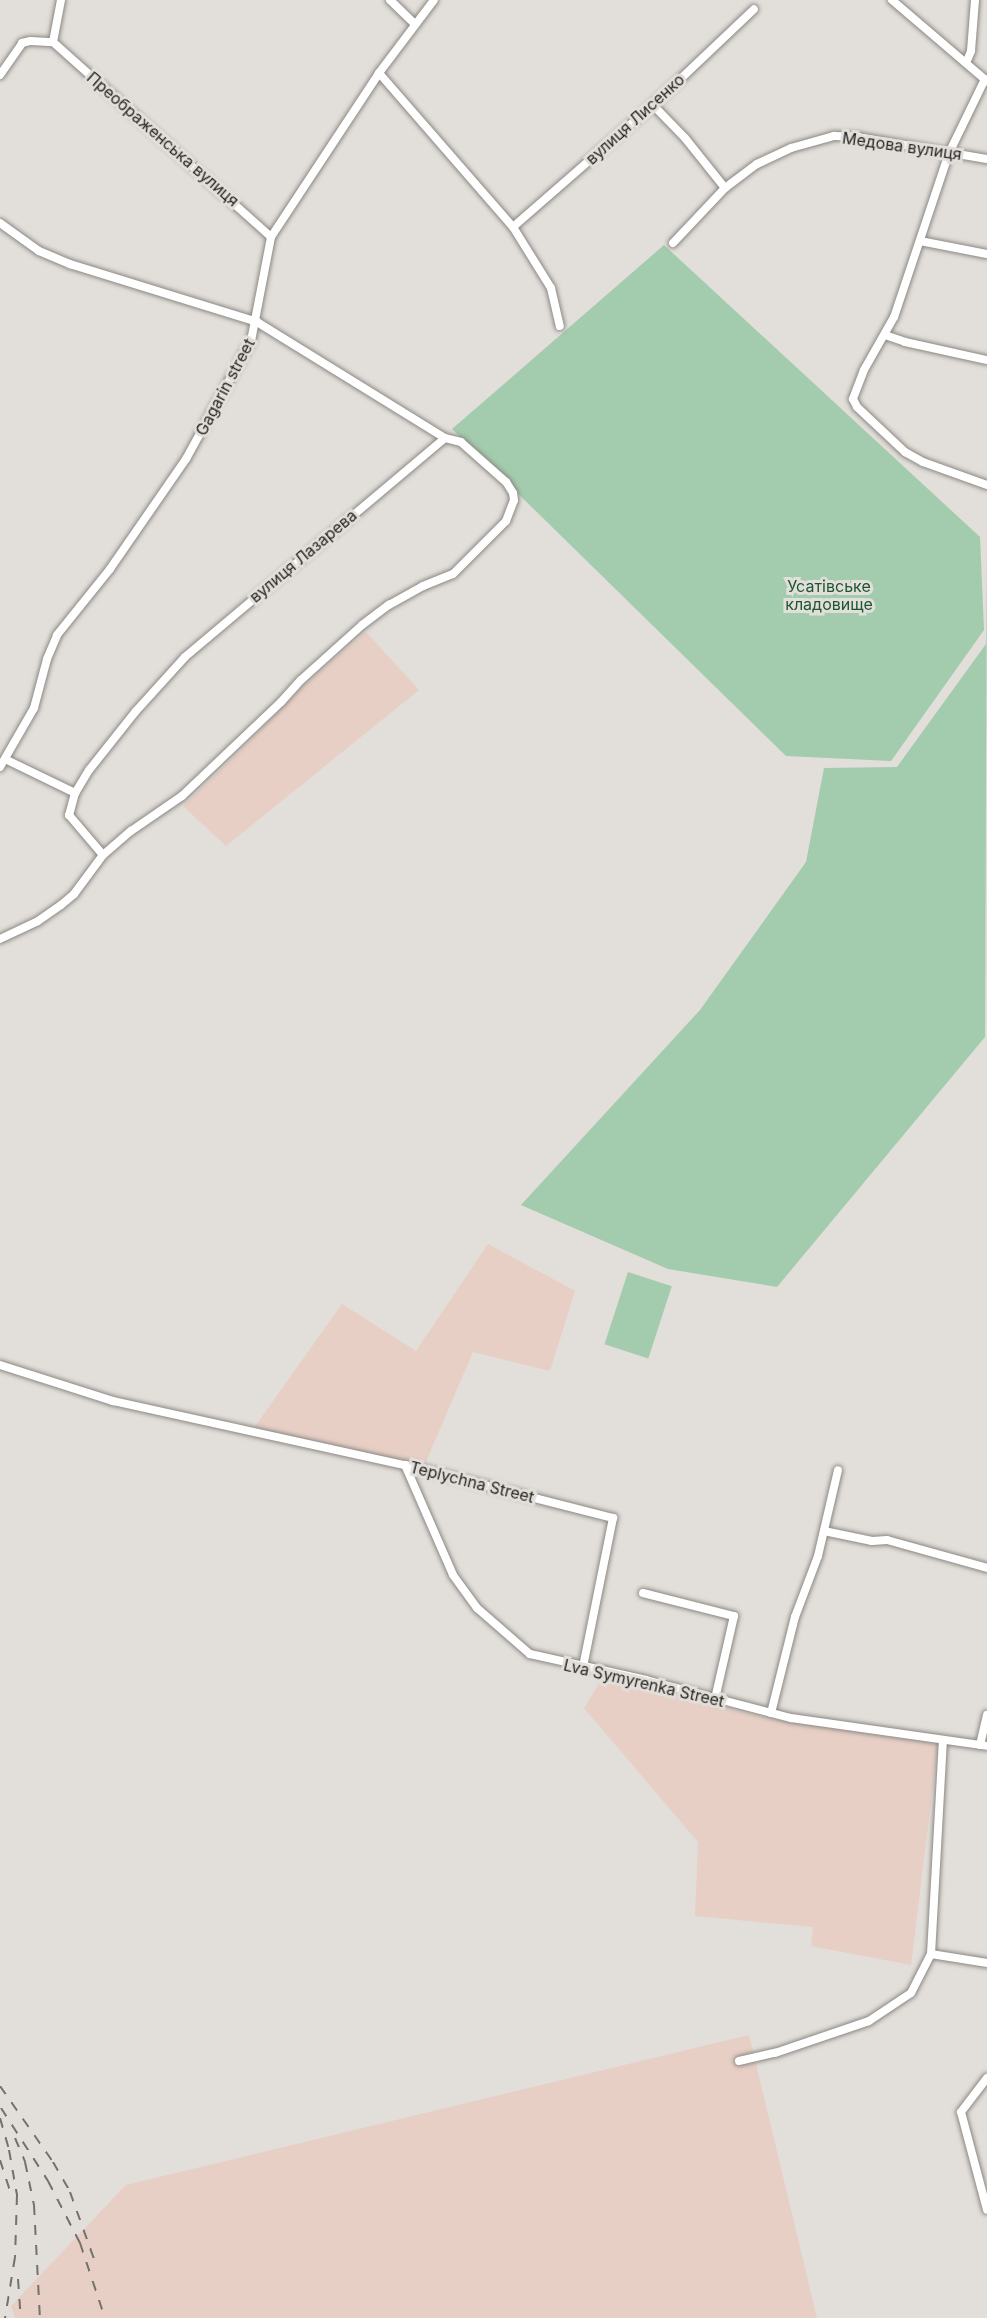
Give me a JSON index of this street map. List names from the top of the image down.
{
  "streets": {
    "street": [
      "вулиця Лисенко",
      "Преображенська вулиця",
      "Медова вулиця",
      "Gagarin street",
      "вулиця Лазарева",
      "Teplychna Street",
      "Lva Symyrenka Street"
    ]
  },
  "crossings": [
    ["Преображенська вулиця", "Gagarin street"],
    ["Teplychna Street", "Lva Symyrenka Street"]
  ],
  "parks": ["Усатівське кладовище"]
}
